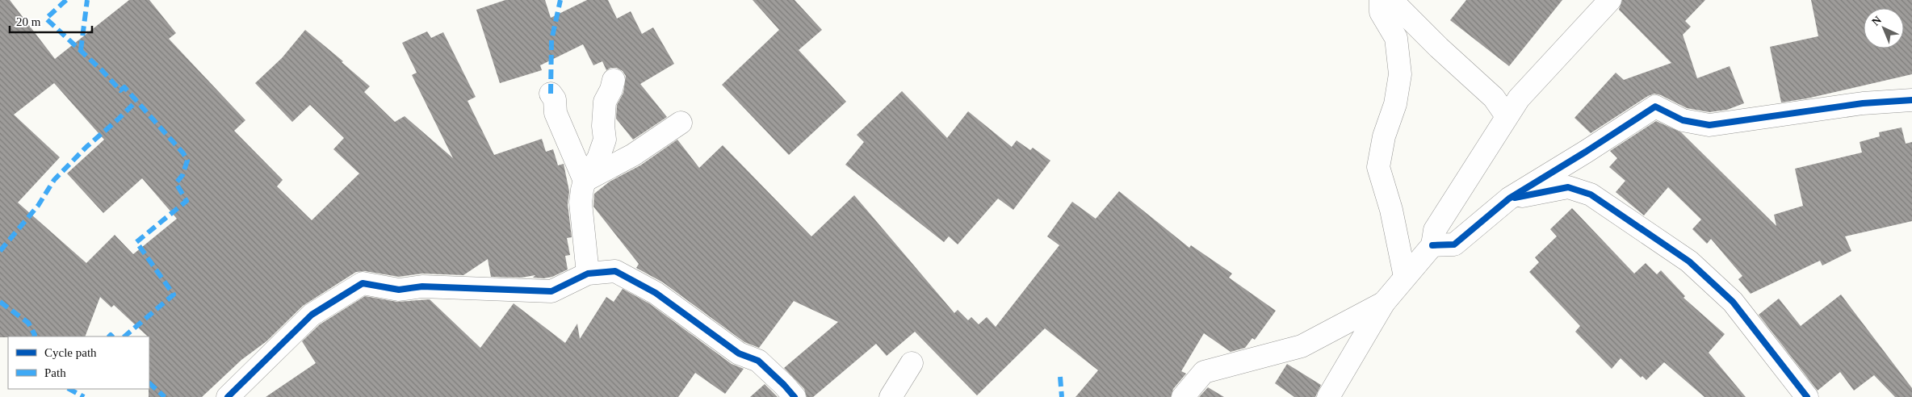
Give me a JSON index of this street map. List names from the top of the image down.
{
  "legend": ["Cycle path", "Path"],
  "scale_bar": "20 m",
  "north": "top left"
}
